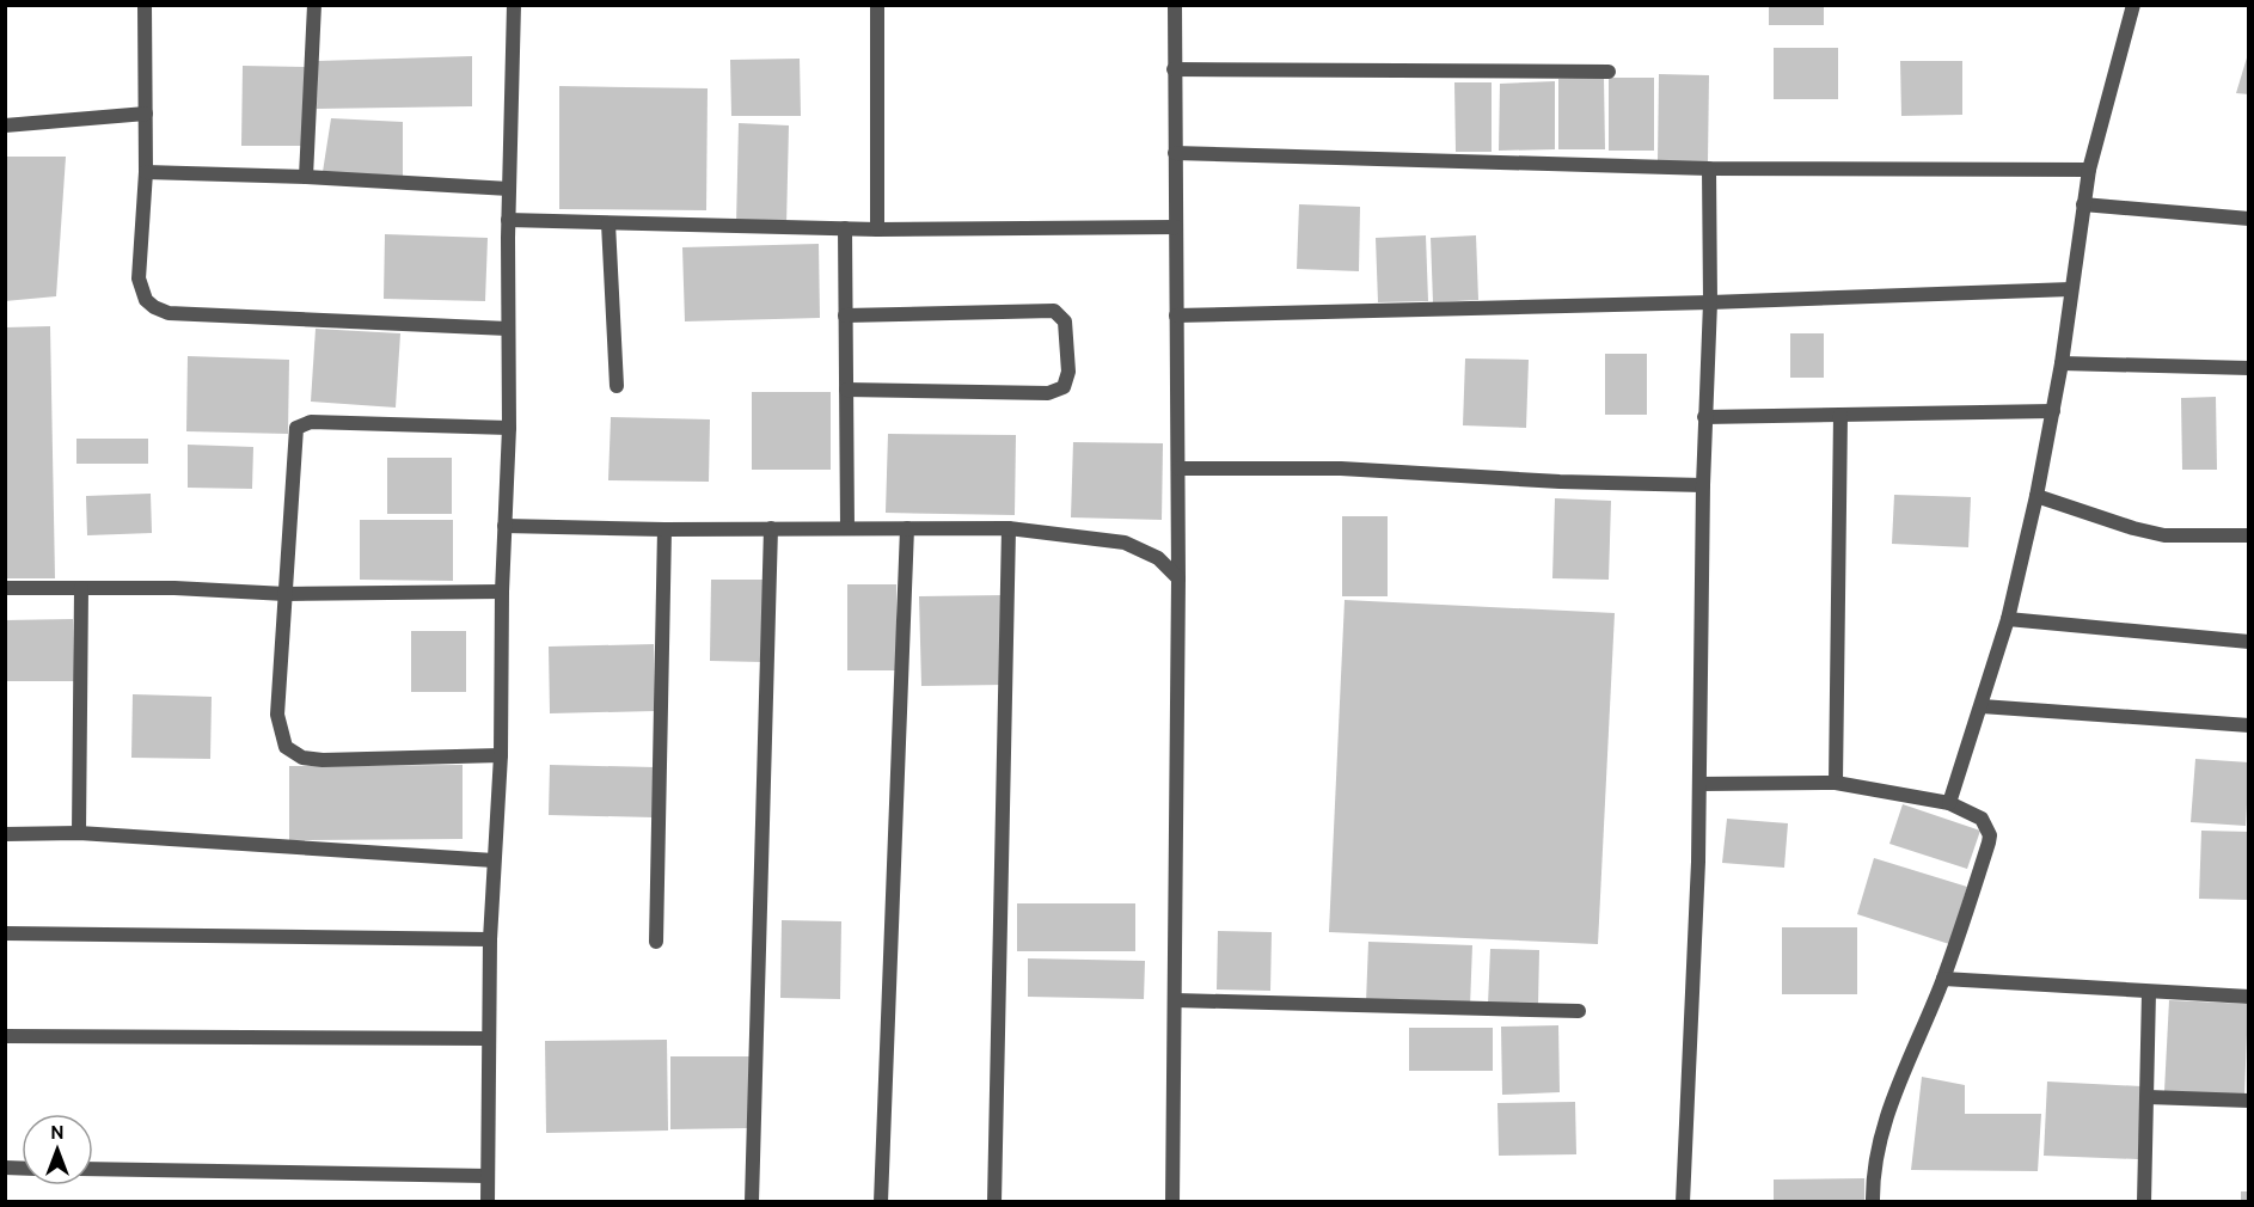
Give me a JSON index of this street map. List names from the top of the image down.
{
  "north": "top"
}
